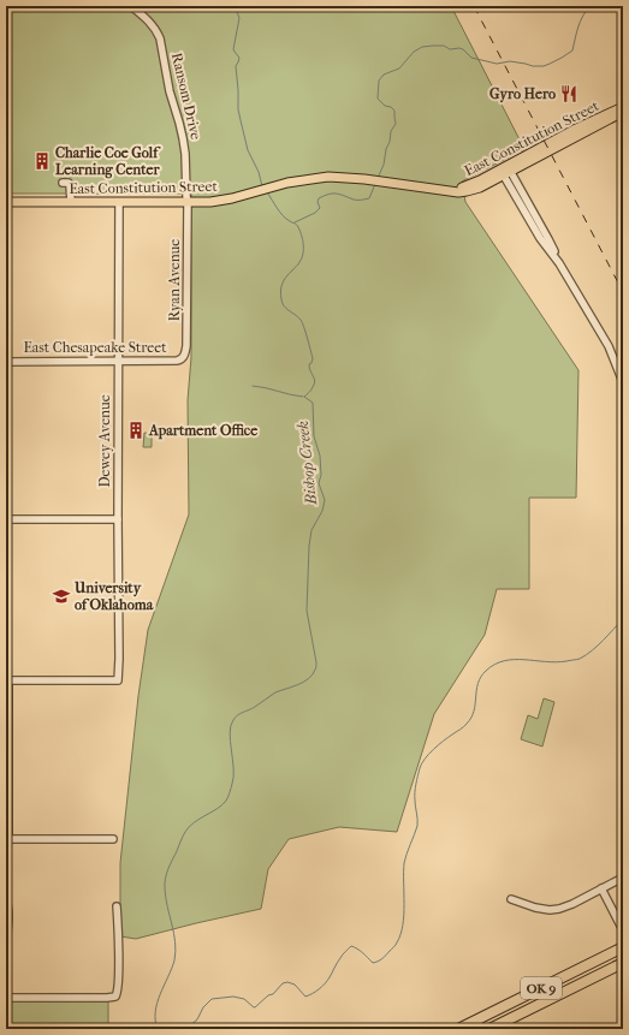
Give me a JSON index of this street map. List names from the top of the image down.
{
  "streets": {
    "highway": ["OK 9"],
    "main road": ["East Constitution Street"],
    "street": [
      "Ransom Drive",
      "Ryan Avenue",
      "East Chesapeake Street",
      "Dewey Avenue"
    ]
  },
  "crossings": [
    ["Ransom Drive", "East Constitution Street"],
    ["Ransom Drive", "Ryan Avenue"],
    ["East Constitution Street", "Ryan Avenue"],
    ["East Constitution Street", "Dewey Avenue"],
    ["Ryan Avenue", "East Chesapeake Street"],
    ["East Chesapeake Street", "Dewey Avenue"]
  ],
  "water": ["Bishop Creek"],
  "places": {
    "restaurant": ["Gyro Hero"],
    "building": ["Charlie Coe Golf Learning Center", "Apartment Office"],
    "school or university": ["University of Oklahoma"]
  }
}
